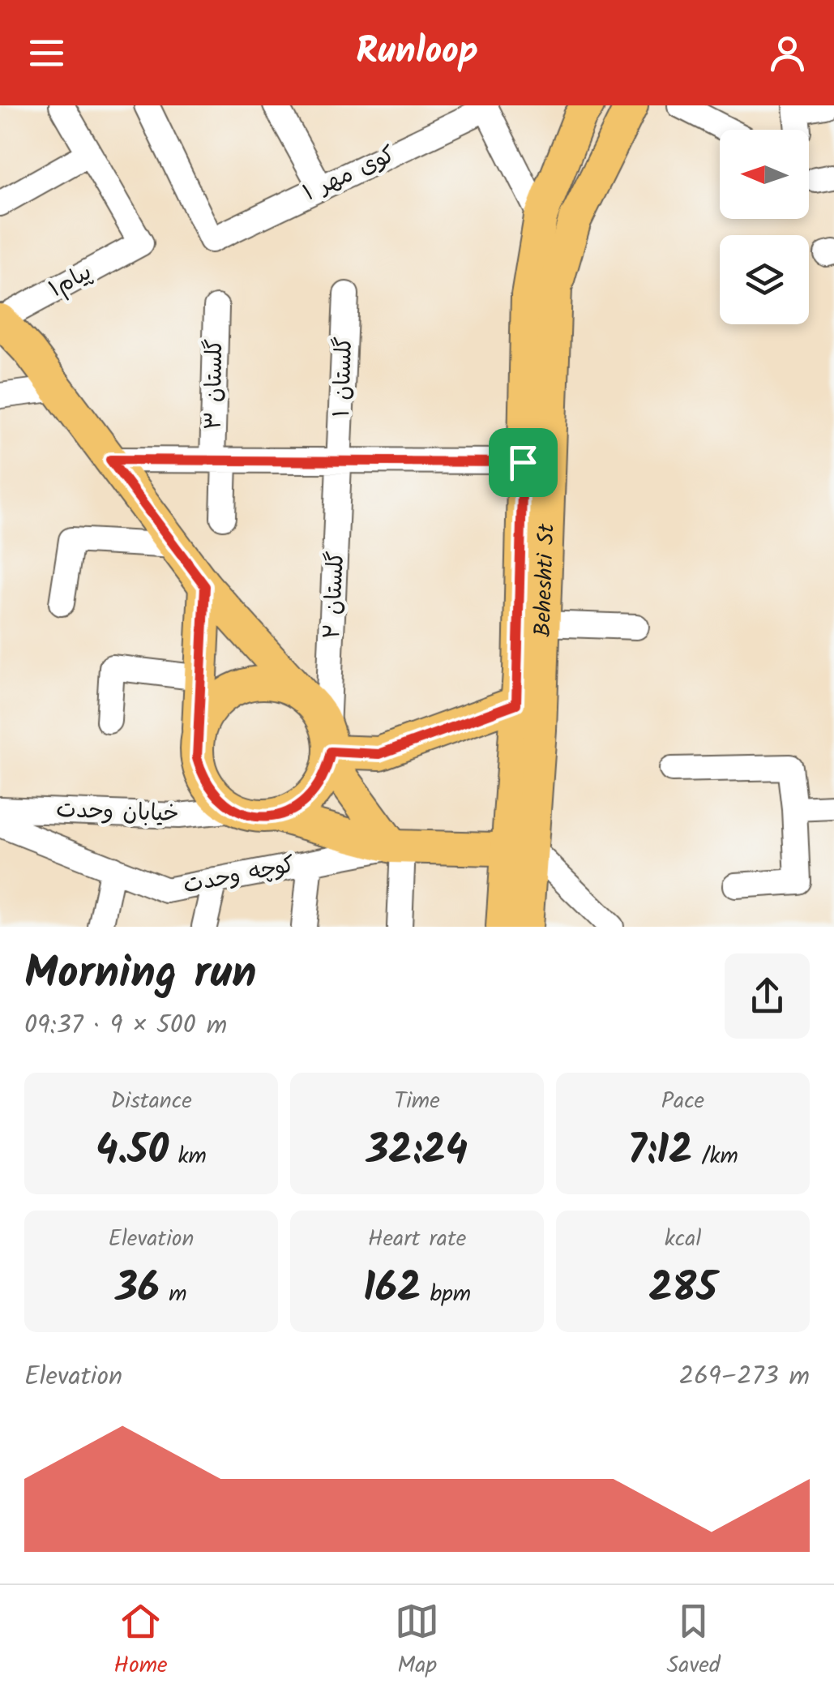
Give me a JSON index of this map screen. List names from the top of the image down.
{
  "streets": {
    "main road": ["Beheshti St"],
    "street": [
      "کوی مهر ۱",
      "پیام۱",
      "گلستان ۱",
      "گلستان ۳",
      "گلستان ۲",
      "خیابان وحدت",
      "کوچه وحدت"
    ]
  },
  "crossings": [
    ["گلستان ۱", "گلستان ۲"],
    ["گلستان ۲", "خیابان وحدت"]
  ],
  "north": "left",
  "page": {
    "header": "Runloop",
    "heading": ["Morning run", "09:37 · 9 × 500 m"],
    "stats": [
      ["Distance", "4.50 km"],
      ["Time", "32:24"],
      ["Pace", "7:12 /km"],
      ["Elevation", "36 m"],
      ["Heart rate", "162 bpm"],
      ["kcal", "285"]
    ],
    "chart": ["Elevation", "269–273 m"],
    "tabs": ["Home", "Map", "Saved"]
  }
}
